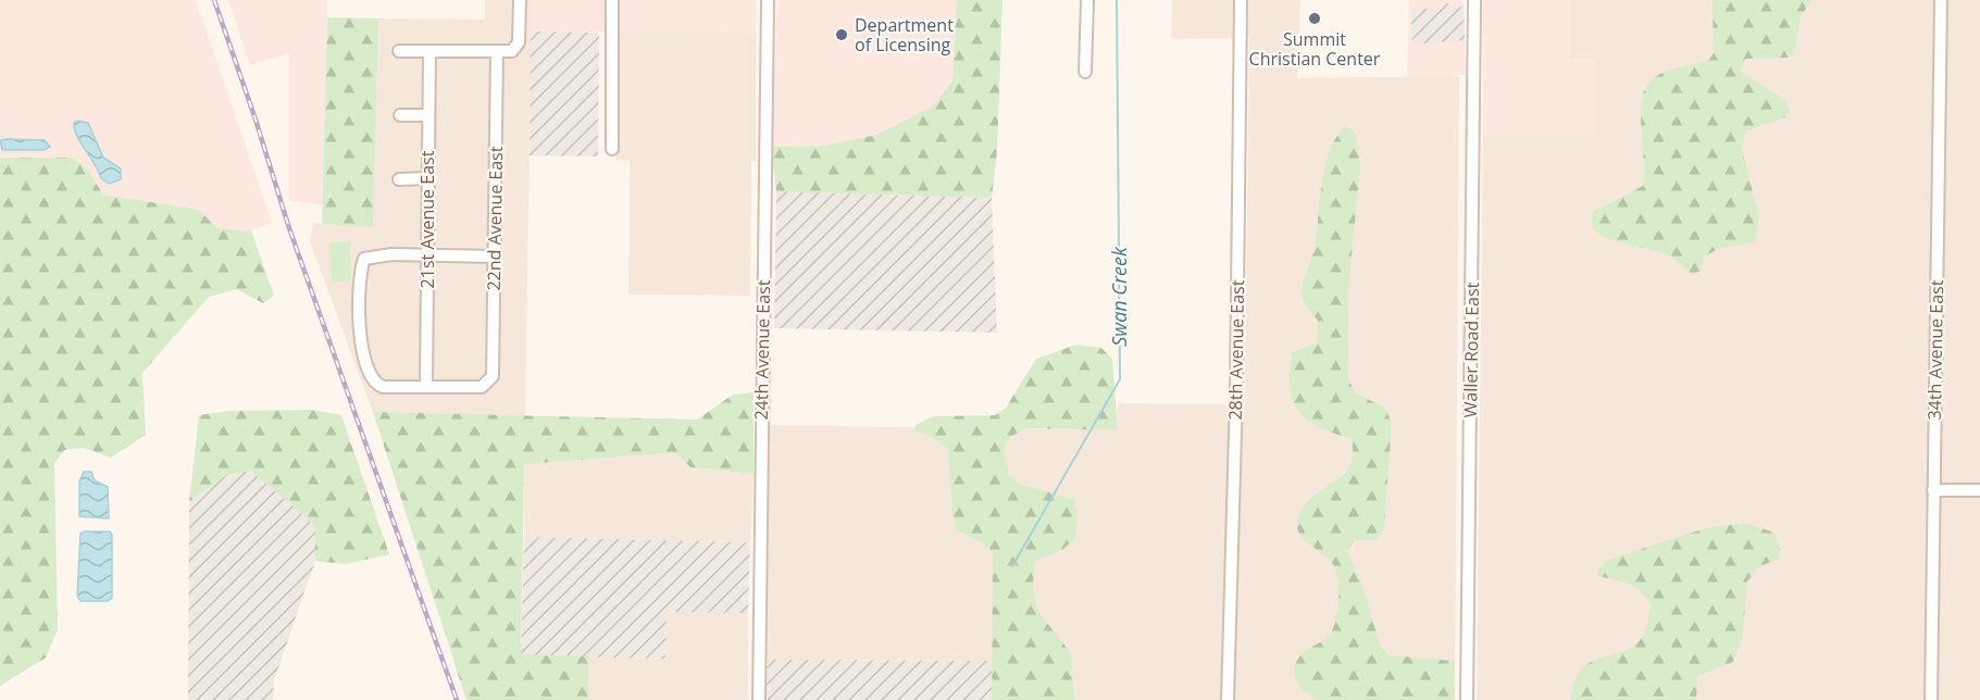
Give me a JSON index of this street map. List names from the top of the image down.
{
  "streets": {
    "street": [
      "22nd Avenue East",
      "21st Avenue East",
      "24th Avenue East",
      "28th Avenue East",
      "Waller Road East",
      "34th Avenue East"
    ]
  },
  "crossings": [
    ["22nd Avenue East", "21st Avenue East"]
  ],
  "water": ["Swan Creek"],
  "places": ["Summit Christian Center", "Department of Licensing"]
}
